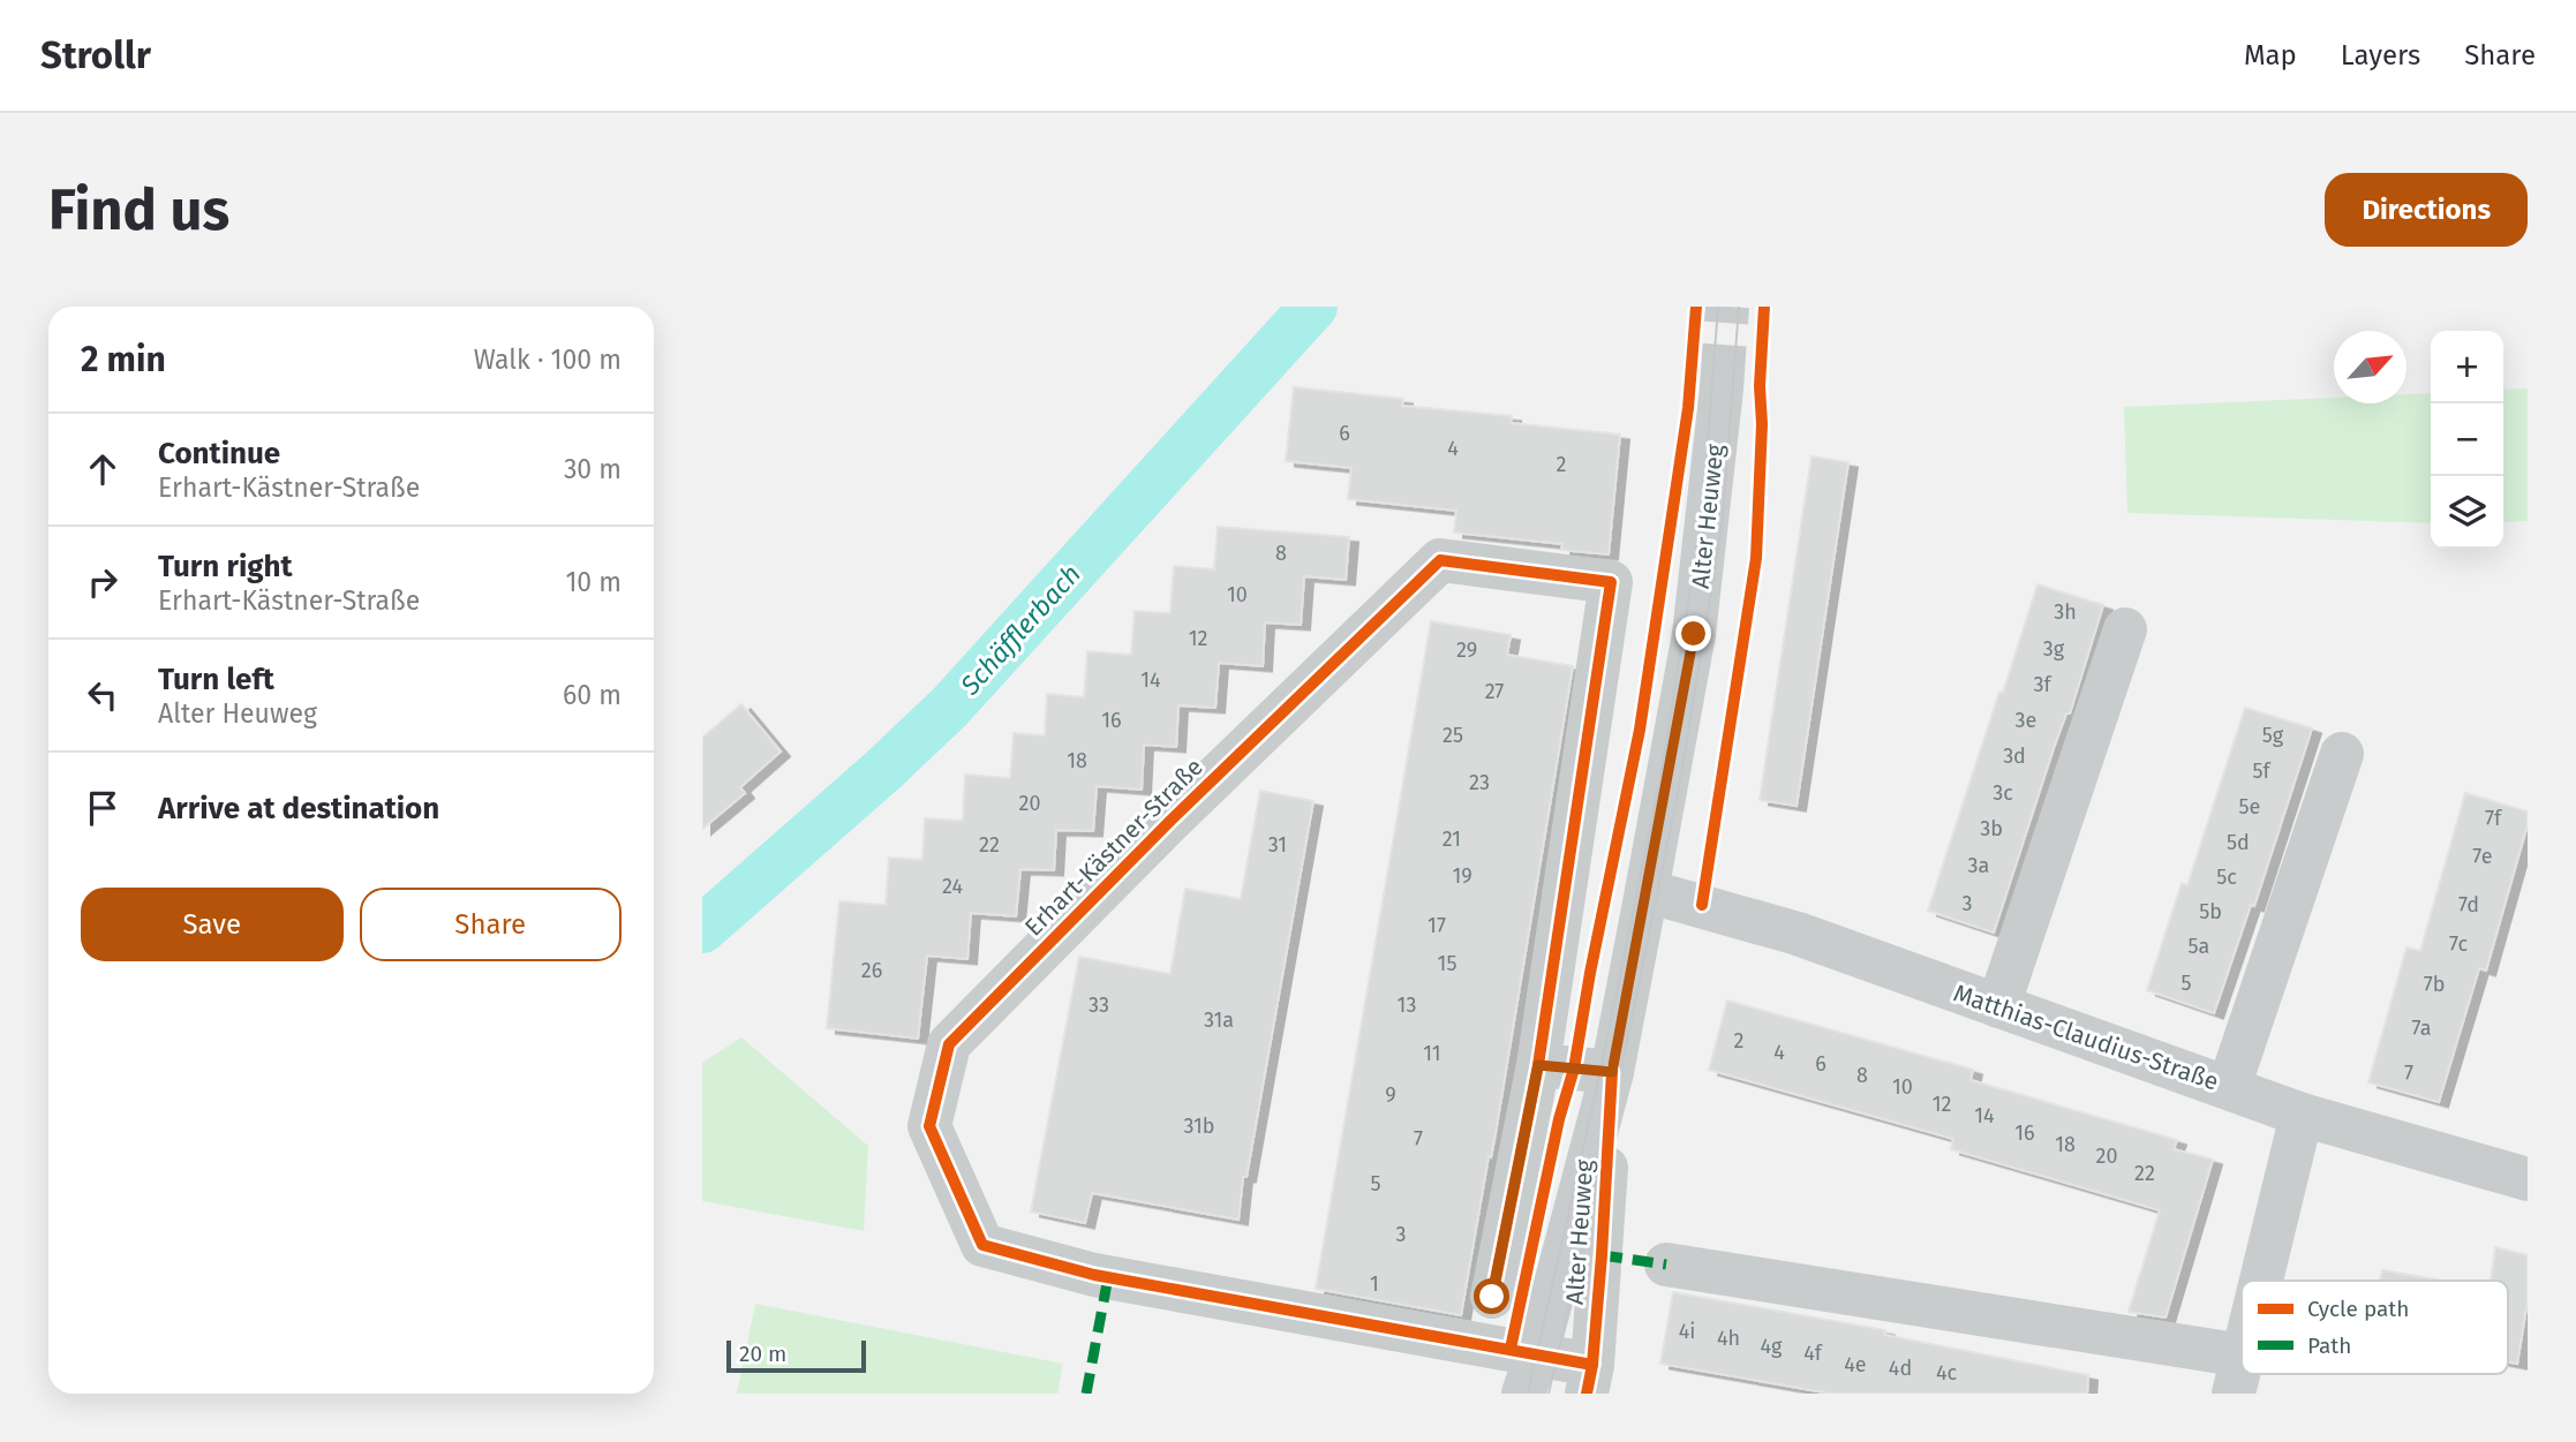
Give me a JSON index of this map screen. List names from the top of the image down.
{
  "streets": {
    "street": ["Alter Heuweg", "Erhart-Kästner-Straße", "Matthias-Claudius-Straße"]
  },
  "crossings": [
    ["Alter Heuweg", "Erhart-Kästner-Straße"],
    ["Alter Heuweg", "Matthias-Claudius-Straße"]
  ],
  "water": ["Schäfflerbach"],
  "house_numbers": [
    "6",
    "4",
    "2",
    "8",
    "10",
    "3h",
    "12",
    "3g",
    "29",
    "14",
    "3f",
    "27",
    "16",
    "3e",
    "25",
    "5g",
    "3d",
    "18",
    "5f",
    "23",
    "3c",
    "20",
    "5e",
    "7f",
    "3b",
    "21",
    "5d",
    "22",
    "31",
    "7e",
    "3a",
    "19",
    "5c",
    "24",
    "3",
    "7d",
    "5b",
    "17",
    "7c",
    "5a",
    "15",
    "26",
    "5",
    "7b",
    "33",
    "13",
    "31a",
    "7a",
    "2",
    "4",
    "11",
    "6",
    "7",
    "8",
    "10",
    "9",
    "12",
    "14",
    "31b",
    "16",
    "7",
    "18",
    "20",
    "22",
    "5",
    "3",
    "1",
    "4i",
    "4h",
    "4g",
    "4f",
    "4e",
    "4d",
    "4c"
  ],
  "legend": ["Cycle path", "Path"],
  "scale_bar": "20 m",
  "north": "top right",
  "page": {
    "header": "Strollr",
    "nav": ["Map", "Layers", "Share"],
    "buttons": [
      "Directions",
      ["Save", "Share"]
    ],
    "title": "Find us",
    "heading": ["2 min", "Walk · 100 m"],
    "map_buttons": ["+", "−"],
    "list": [
      ["Continue", "Erhart-Kästner-Straße", "30 m"],
      ["Turn right", "Erhart-Kästner-Straße", "10 m"],
      ["Turn left", "Alter Heuweg", "60 m"],
      "Arrive at destination"
    ],
    "scale": "20 m"
  }
}
